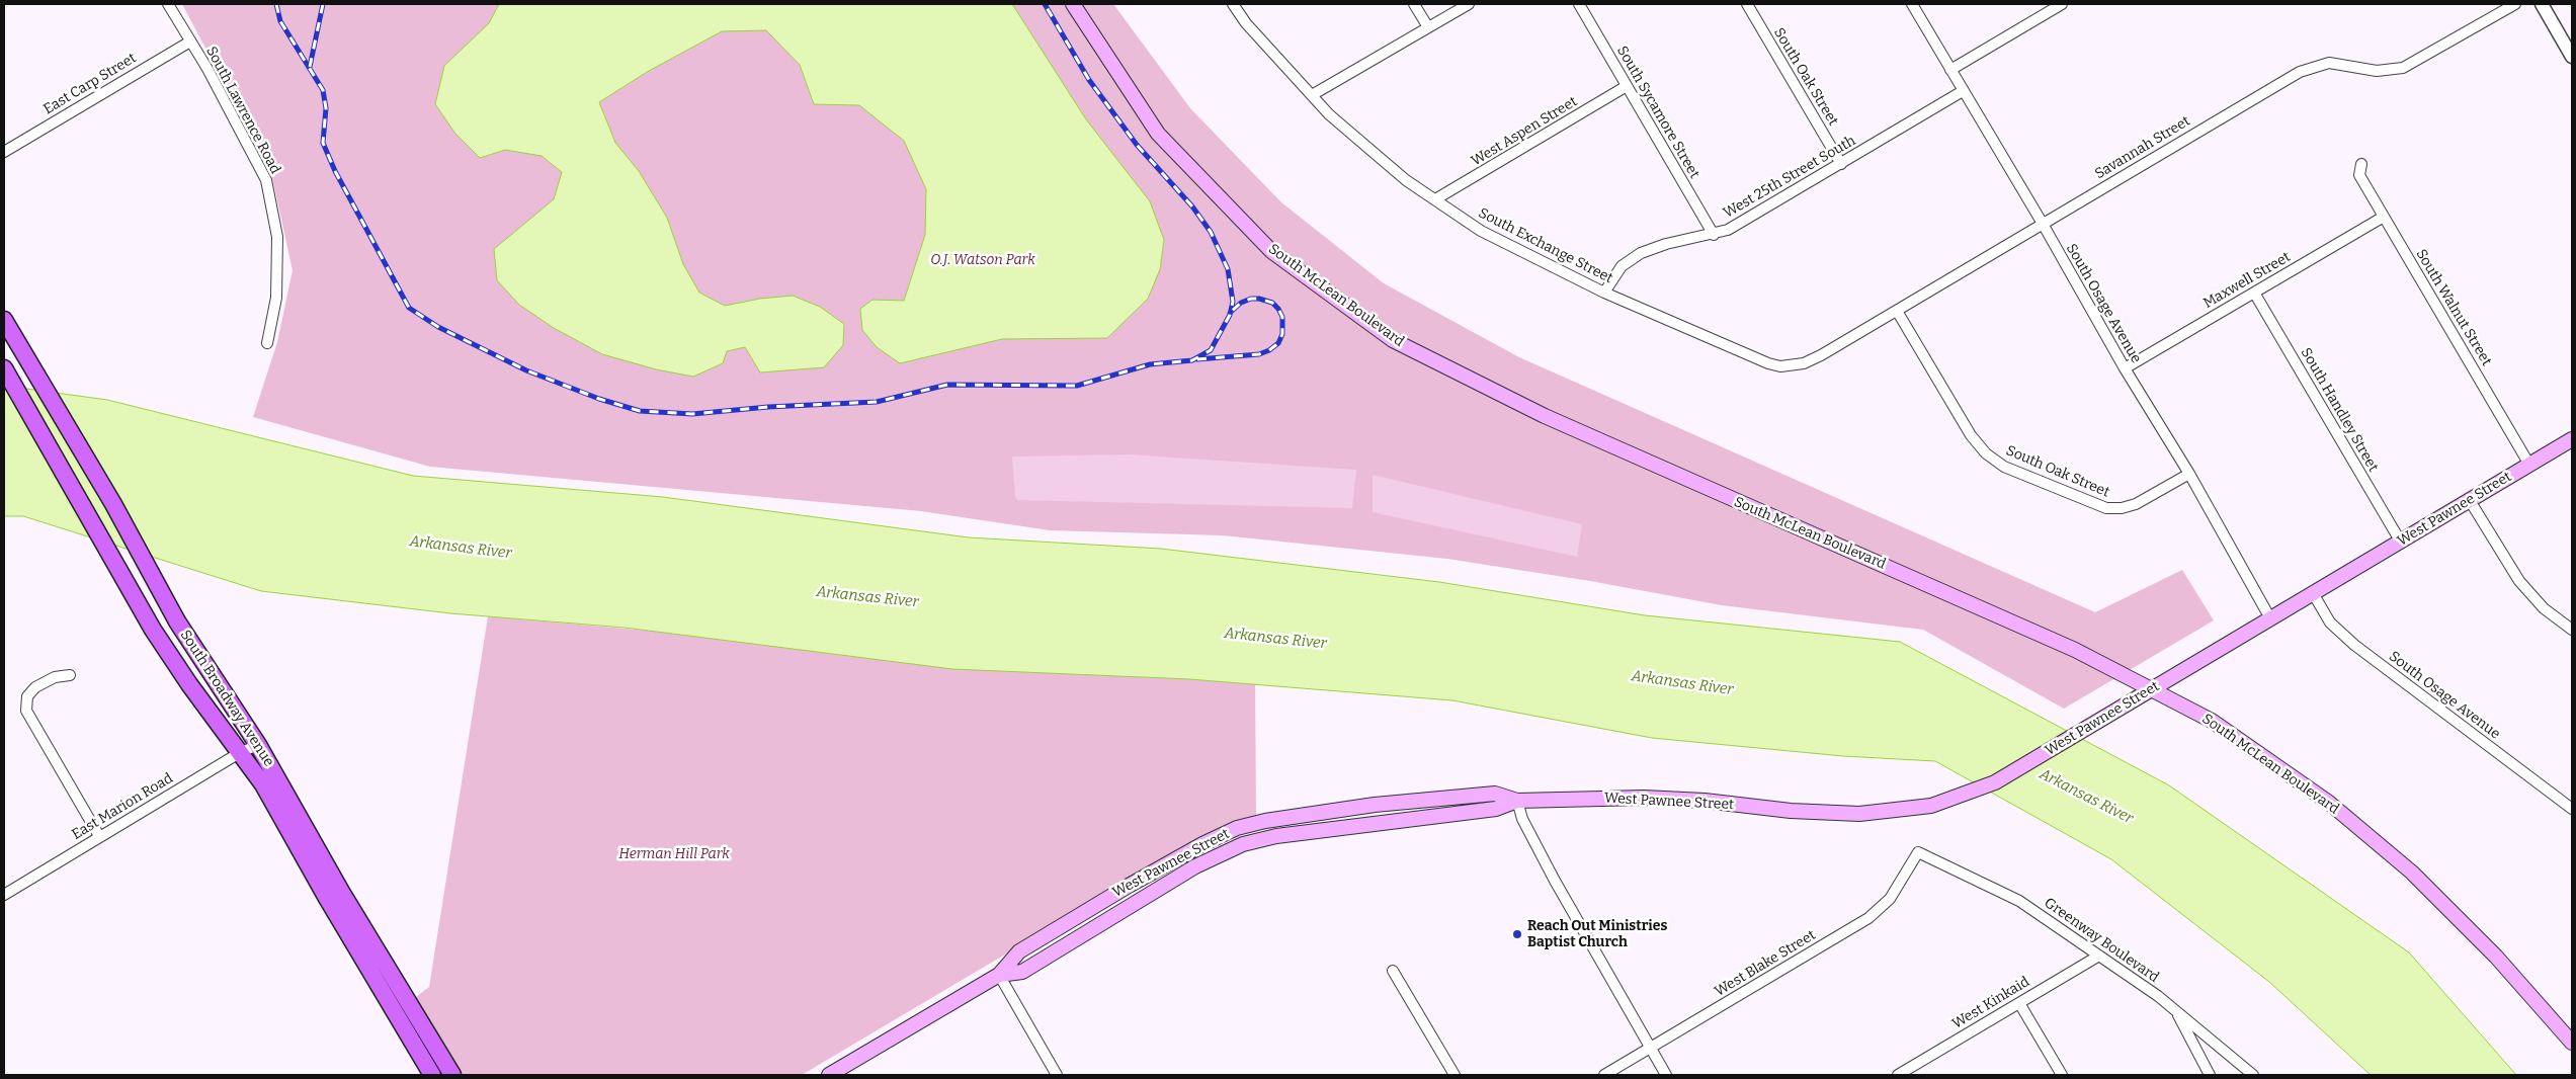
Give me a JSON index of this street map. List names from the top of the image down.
{
  "streets": {
    "main road": ["South McLean Boulevard", "West Pawnee Street", "South Broadway Avenue"],
    "street": [
      "South Oak Street",
      "East Carp Street",
      "South Lawrence Road",
      "South Sycamore Street",
      "West Aspen Street",
      "Savannah Street",
      "West 25th Street South",
      "South Exchange Street",
      "Maxwell Street",
      "South Osage Avenue",
      "South Walnut Street",
      "South Handley Street",
      "East Marion Road",
      "Greenway Boulevard",
      "West Blake Street",
      "West Kinkaid"
    ]
  },
  "crossings": [
    ["South Oak Street", "Savannah Street"],
    ["South Oak Street", "West 25th Street South"],
    ["South Oak Street", "South Osage Avenue"],
    ["East Carp Street", "South Lawrence Road"],
    ["South Sycamore Street", "West Aspen Street"],
    ["South Sycamore Street", "West 25th Street South"],
    ["West Aspen Street", "South Exchange Street"],
    ["Savannah Street", "South Exchange Street"],
    ["Savannah Street", "South Osage Avenue"],
    ["West 25th Street South", "South Exchange Street"],
    ["West 25th Street South", "South Osage Avenue"],
    ["Maxwell Street", "South Osage Avenue"],
    ["Maxwell Street", "South Walnut Street"],
    ["Maxwell Street", "South Handley Street"],
    ["South McLean Boulevard", "West Pawnee Street"],
    ["South Osage Avenue", "West Pawnee Street"],
    ["South Walnut Street", "West Pawnee Street"],
    ["South Handley Street", "West Pawnee Street"],
    ["South Broadway Avenue", "East Marion Road"],
    ["Greenway Boulevard", "West Blake Street"],
    ["Greenway Boulevard", "West Kinkaid"]
  ],
  "water": ["Arkansas River"],
  "parks": ["O.J. Watson Park", "Herman Hill Park"],
  "places": ["Reach Out Ministries Baptist Church"]
}
